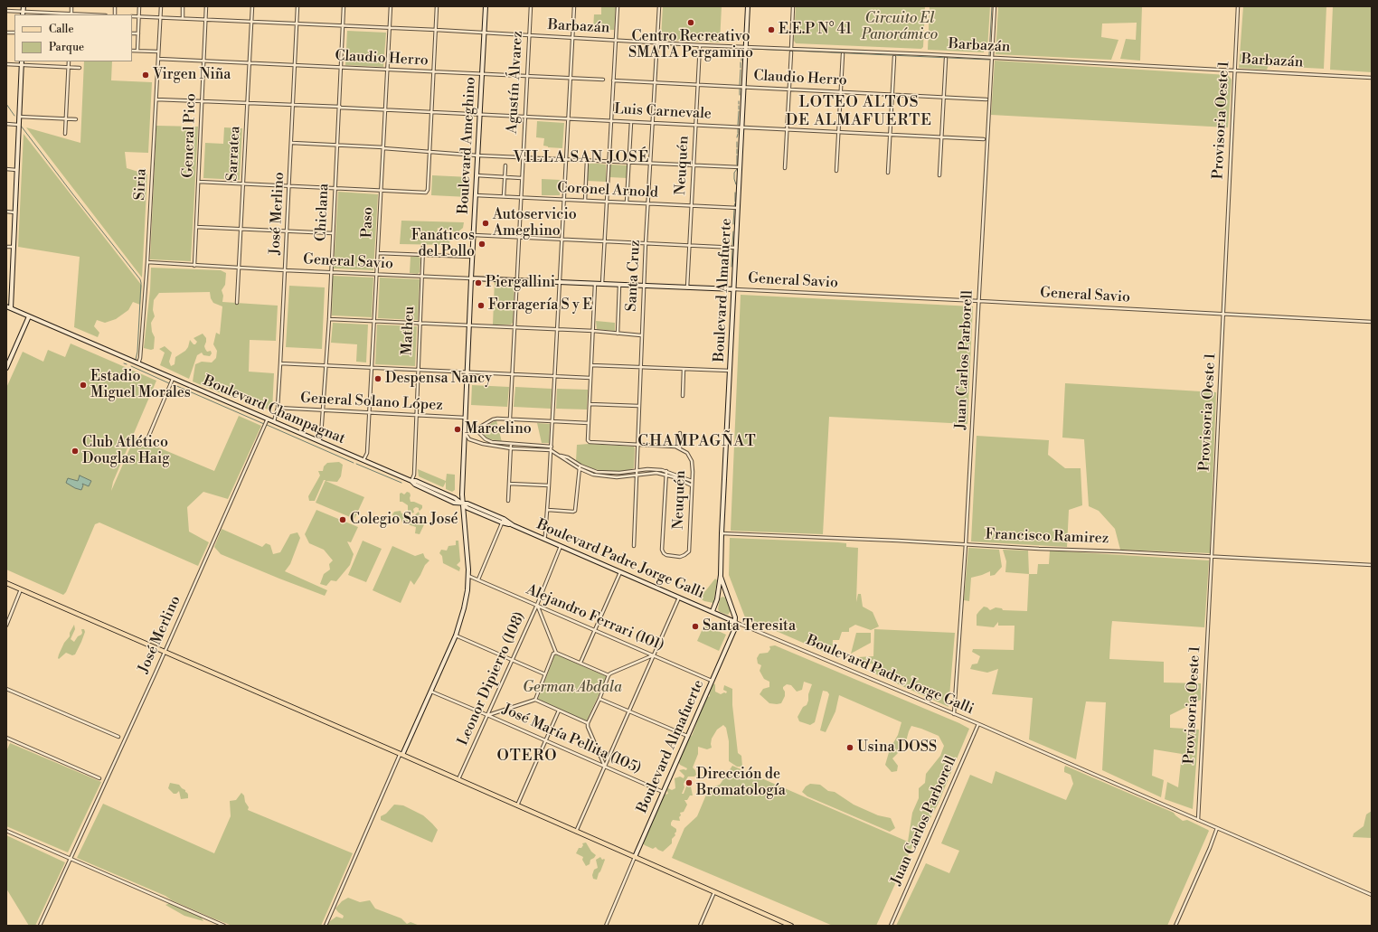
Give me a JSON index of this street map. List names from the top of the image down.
{
  "streets": {
    "main road": [
      "Boulevard Ameghino",
      "General Savio",
      "Boulevard Almafuerte",
      "Boulevard Champagnat",
      "Boulevard Padre Jorge Galli"
    ],
    "street": [
      "Barbazán",
      "Claudio Herro",
      "Agustín Álvarez",
      "Luis Carnevale",
      "Provisoria Oeste 1",
      "General Pico",
      "Sarratea",
      "Neuquén",
      "Siria",
      "Coronel Arnold",
      "Chiclana",
      "José Merlino",
      "Paso",
      "Santa Cruz",
      "Matheu",
      "Juan Carlos Parborell",
      "General Solano López",
      "Francisco Ramirez",
      "Alejandro Ferrari (101)",
      "Leonor Dipierro (108)",
      "José María Pellita (105)"
    ]
  },
  "crossings": [
    ["Barbazán", "Agustín Álvarez"],
    ["Barbazán", "Provisoria Oeste 1"],
    ["Barbazán", "General Pico"],
    ["Barbazán", "Boulevard Ameghino"],
    ["Barbazán", "Sarratea"],
    ["Barbazán", "Neuquén"],
    ["Barbazán", "Siria"],
    ["Barbazán", "Chiclana"],
    ["Barbazán", "José Merlino"],
    ["Barbazán", "Paso"],
    ["Barbazán", "Santa Cruz"],
    ["Barbazán", "Boulevard Almafuerte"],
    ["Barbazán", "Juan Carlos Parborell"],
    ["Claudio Herro", "Agustín Álvarez"],
    ["Claudio Herro", "General Pico"],
    ["Claudio Herro", "Boulevard Ameghino"],
    ["Claudio Herro", "Sarratea"],
    ["Claudio Herro", "Neuquén"],
    ["Claudio Herro", "Siria"],
    ["Claudio Herro", "Chiclana"],
    ["Claudio Herro", "José Merlino"],
    ["Claudio Herro", "Paso"],
    ["Claudio Herro", "Santa Cruz"],
    ["Claudio Herro", "Boulevard Almafuerte"],
    ["Agustín Álvarez", "Luis Carnevale"],
    ["Agustín Álvarez", "Coronel Arnold"],
    ["Agustín Álvarez", "General Savio"],
    ["Luis Carnevale", "General Pico"],
    ["Luis Carnevale", "Boulevard Ameghino"],
    ["Luis Carnevale", "Sarratea"],
    ["Luis Carnevale", "Neuquén"],
    ["Luis Carnevale", "Siria"],
    ["Luis Carnevale", "Chiclana"],
    ["Luis Carnevale", "José Merlino"],
    ["Luis Carnevale", "Paso"],
    ["Luis Carnevale", "Santa Cruz"],
    ["Luis Carnevale", "Boulevard Almafuerte"],
    ["Provisoria Oeste 1", "General Savio"],
    ["Provisoria Oeste 1", "Francisco Ramirez"],
    ["Provisoria Oeste 1", "Boulevard Padre Jorge Galli"],
    ["General Pico", "General Savio"],
    ["Boulevard Ameghino", "Coronel Arnold"],
    ["Boulevard Ameghino", "General Savio"],
    ["Boulevard Ameghino", "General Solano López"],
    ["Boulevard Ameghino", "Boulevard Champagnat"],
    ["Boulevard Ameghino", "Boulevard Padre Jorge Galli"],
    ["Boulevard Ameghino", "Alejandro Ferrari (101)"],
    ["Boulevard Ameghino", "José María Pellita (105)"],
    ["Sarratea", "General Savio"],
    ["Neuquén", "Coronel Arnold"],
    ["Neuquén", "General Savio"],
    ["Siria", "General Savio"],
    ["Siria", "Boulevard Champagnat"],
    ["Coronel Arnold", "Santa Cruz"],
    ["Coronel Arnold", "Boulevard Almafuerte"],
    ["Chiclana", "General Savio"],
    ["Chiclana", "General Solano López"],
    ["Chiclana", "Boulevard Champagnat"],
    ["José Merlino", "General Savio"],
    ["José Merlino", "General Solano López"],
    ["José Merlino", "Boulevard Champagnat"],
    ["Paso", "General Savio"],
    ["Paso", "General Solano López"],
    ["Paso", "Boulevard Champagnat"],
    ["General Savio", "Santa Cruz"],
    ["General Savio", "Boulevard Almafuerte"],
    ["General Savio", "Matheu"],
    ["General Savio", "Juan Carlos Parborell"],
    ["Boulevard Almafuerte", "Francisco Ramirez"],
    ["Boulevard Almafuerte", "Boulevard Padre Jorge Galli"],
    ["Boulevard Almafuerte", "Alejandro Ferrari (101)"],
    ["Boulevard Almafuerte", "José María Pellita (105)"],
    ["Matheu", "General Solano López"],
    ["Matheu", "Boulevard Champagnat"],
    ["Juan Carlos Parborell", "Francisco Ramirez"],
    ["Juan Carlos Parborell", "Boulevard Padre Jorge Galli"],
    ["Boulevard Champagnat", "Boulevard Padre Jorge Galli"],
    ["Boulevard Padre Jorge Galli", "Leonor Dipierro (108)"],
    ["Alejandro Ferrari (101)", "Leonor Dipierro (108)"],
    ["Leonor Dipierro (108)", "José María Pellita (105)"]
  ],
  "districts": [
    "LOTEO ALTOS DE ALMAFUERTE",
    "VILLA SAN JOSÉ",
    "CHAMPAGÑAT",
    "OTERO"
  ],
  "parks": ["Circuito El Panorámico", "German Abdala"],
  "places": [
    "Centro Recreativo SMATA Pergamino",
    "E.E.P N° 41",
    "Virgen Niña",
    "Autoservicio Ameghino",
    "Fanáticos del Pollo",
    "Piergallini",
    "Forragería S y E",
    "Despensa Nancy",
    "Estadio Miguel Morales",
    "Marcelino",
    "Club Atlético Douglas Haig",
    "Colegio San José",
    "Santa Teresita",
    "Usina DOSS",
    "Dirección de Bromatología"
  ],
  "legend": ["Calle", "Parque"]
}
